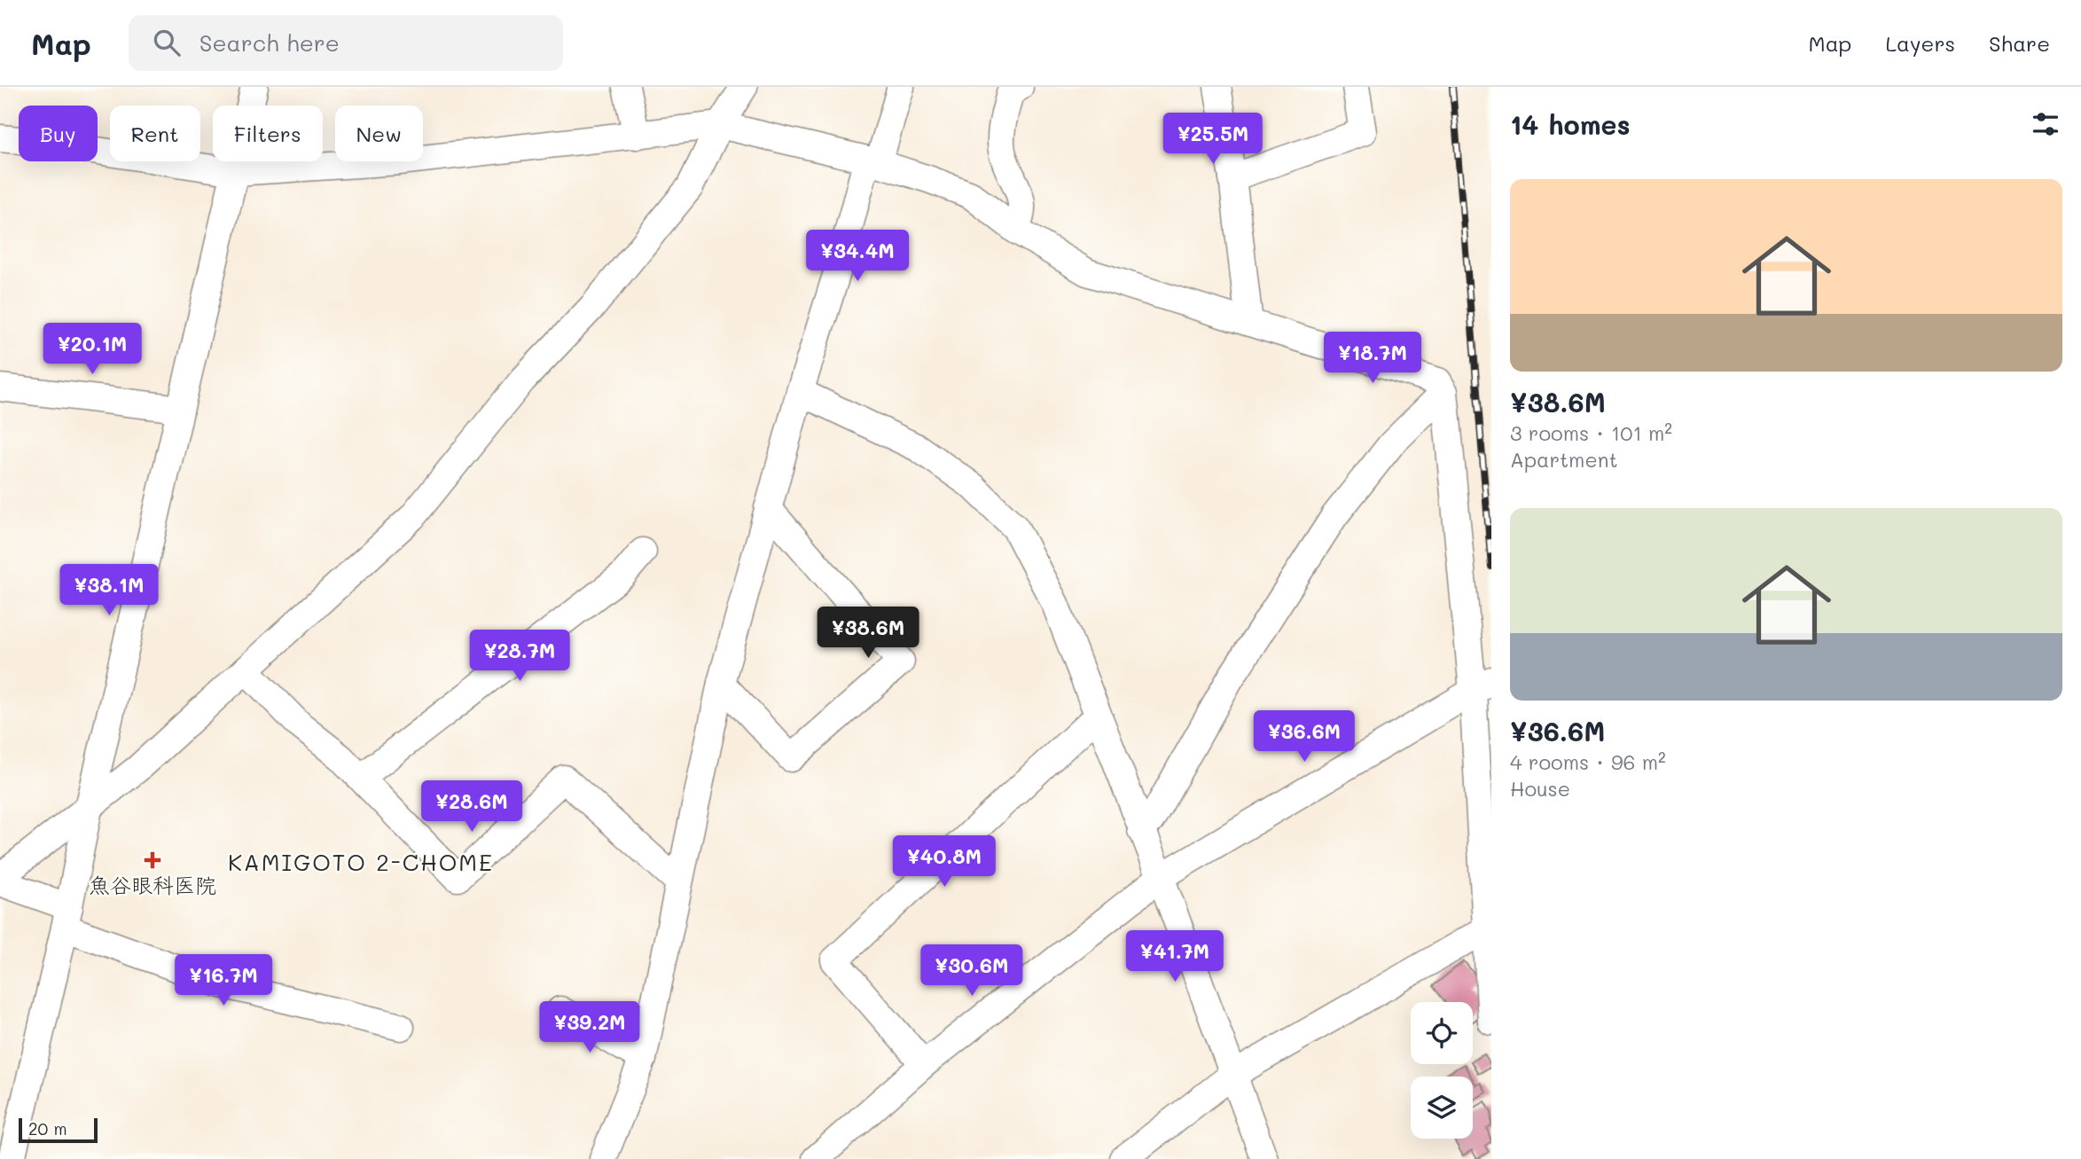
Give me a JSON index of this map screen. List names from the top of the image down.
{
  "districts": ["KAMIGOTO 2-CHOME"],
  "places": {
    "health": ["魚谷眼科医院"]
  },
  "scale_bar": "20 m",
  "page": {
    "header": "Map",
    "search": "Search here",
    "nav": ["Map", "Layers", "Share"],
    "heading": "14 homes",
    "chip": [
      "Buy",
      "Rent",
      "Filters",
      "New"
    ],
    "price": [
      "¥25.5M",
      "¥34.4M",
      "¥20.1M",
      "¥18.7M",
      "¥38.1M",
      "¥38.6M",
      "¥28.7M",
      "¥36.6M",
      "¥28.6M",
      "¥40.8M",
      "¥41.7M",
      "¥30.6M",
      "¥16.7M",
      "¥39.2M"
    ],
    "list": [
      {
        "name": "¥38.6M",
        "note": "3 rooms · 101 m² · Apartment"
      },
      {
        "name": "¥36.6M",
        "note": "4 rooms · 96 m² · House"
      }
    ],
    "scale": "20 m"
  }
}
